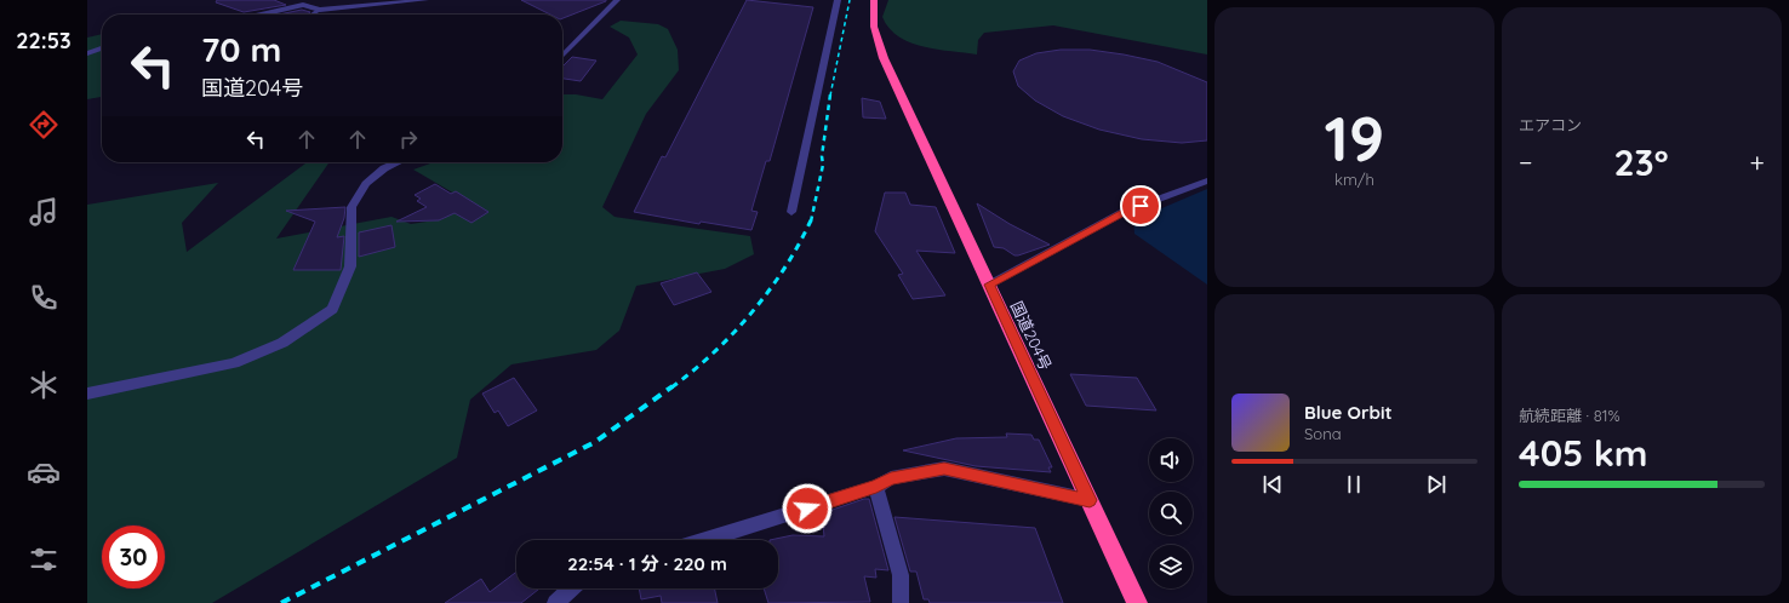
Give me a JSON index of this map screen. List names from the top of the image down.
{
  "streets": {
    "highway": ["国道204号"]
  },
  "page": {
    "tabs": "22:53",
    "tile": [
      ["19", "km/h"],
      "エアコン",
      ["航続距離 · 81%", "405 km"]
    ],
    "turn": ["70 m", "国道204号"],
    "heat": ["−", "23°", "+"],
    "song": ["Blue Orbit", "Sona"],
    "limit": "30",
    "trip": "22:54 · 1 分 · 220 m"
  }
}
